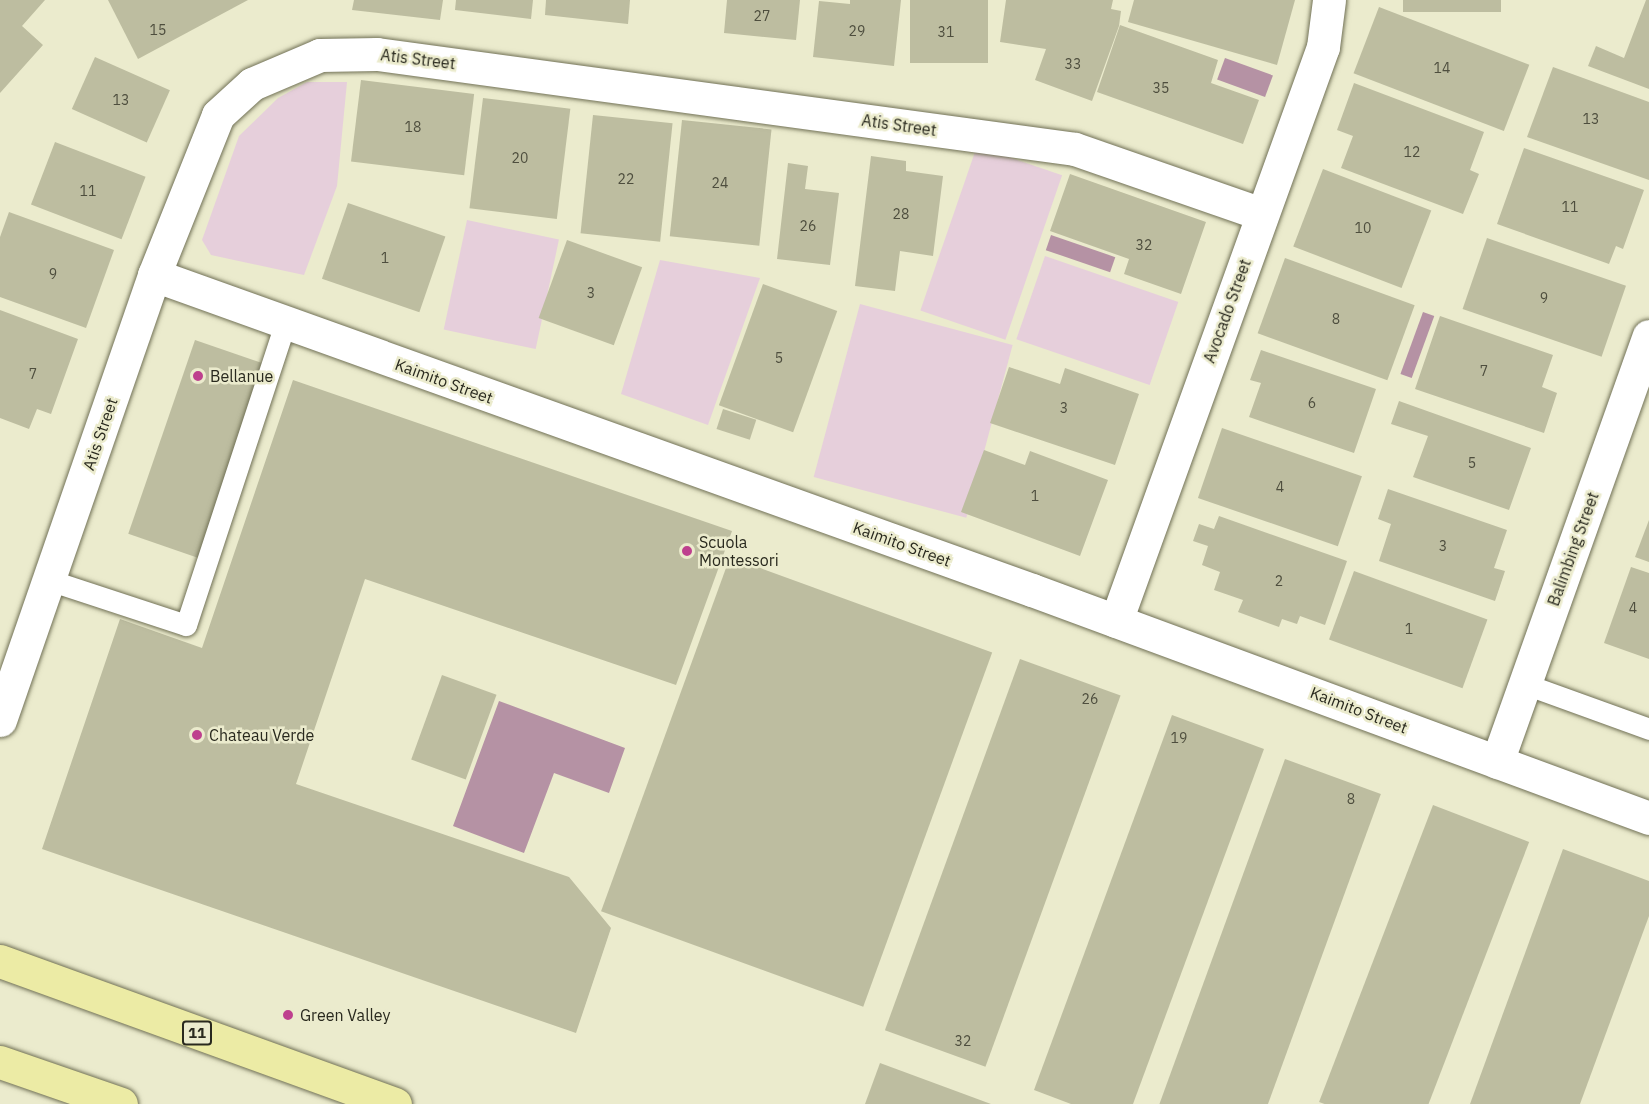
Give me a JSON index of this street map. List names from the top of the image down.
{
  "streets": {
    "main road": ["11"],
    "street": [
      "Atis Street",
      "Avocado Street",
      "Kaimito Street",
      "Balimbing Street"
    ]
  },
  "crossings": [
    ["Atis Street", "Avocado Street"],
    ["Atis Street", "Kaimito Street"],
    ["Avocado Street", "Kaimito Street"],
    ["Kaimito Street", "Balimbing Street"]
  ],
  "places": [
    "Bellanue",
    "Scuola Montessori",
    "Chateau Verde",
    "Green Valley"
  ],
  "house_numbers": [
    "27",
    "15",
    "29",
    "31",
    "33",
    "14",
    "35",
    "13",
    "13",
    "18",
    "12",
    "20",
    "22",
    "24",
    "11",
    "11",
    "28",
    "26",
    "10",
    "32",
    "1",
    "9",
    "3",
    "9",
    "8",
    "5",
    "7",
    "7",
    "6",
    "3",
    "5",
    "4",
    "1",
    "3",
    "2",
    "4",
    "1",
    "26",
    "19",
    "8",
    "32"
  ]
}
